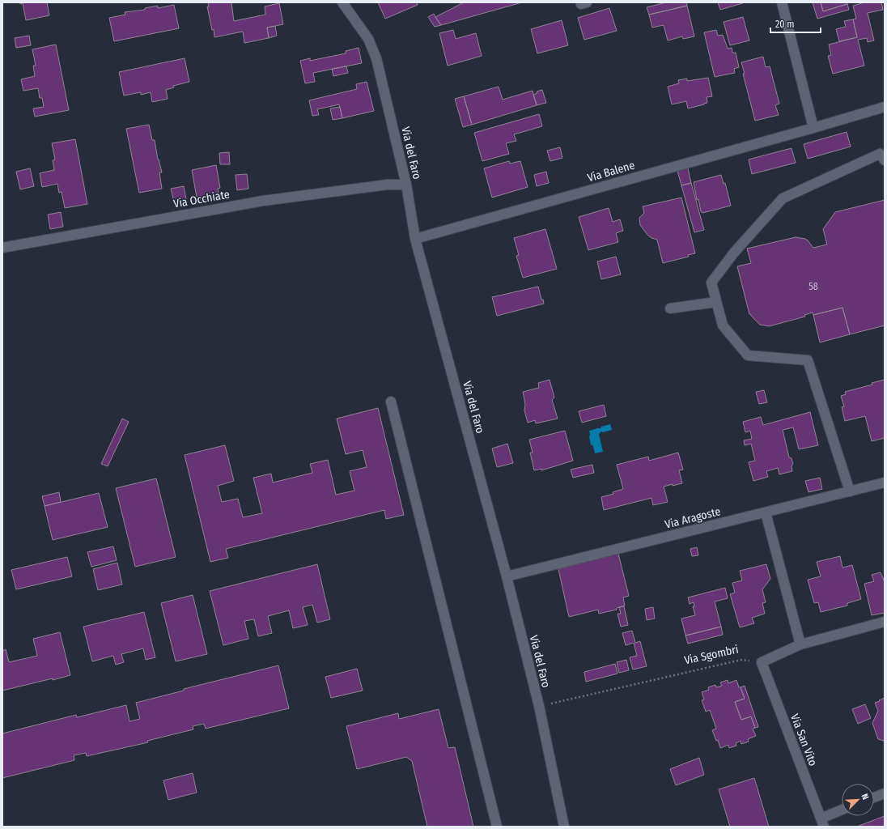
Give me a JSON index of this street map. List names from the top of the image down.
{
  "streets": {
    "street": [
      "Via del Faro",
      "Via Balene",
      "Via Occhiate",
      "Via Aragoste",
      "Via San Vito"
    ],
    "path": ["Via Sgombri"]
  },
  "crossings": [
    ["Via del Faro", "Via Balene"],
    ["Via del Faro", "Via Occhiate"],
    ["Via del Faro", "Via Aragoste"],
    ["Via del Faro", "Via Sgombri"],
    ["Via Sgombri", "Via San Vito"]
  ],
  "house_numbers": ["58"],
  "scale_bar": "20 m",
  "north": "top right"
}
